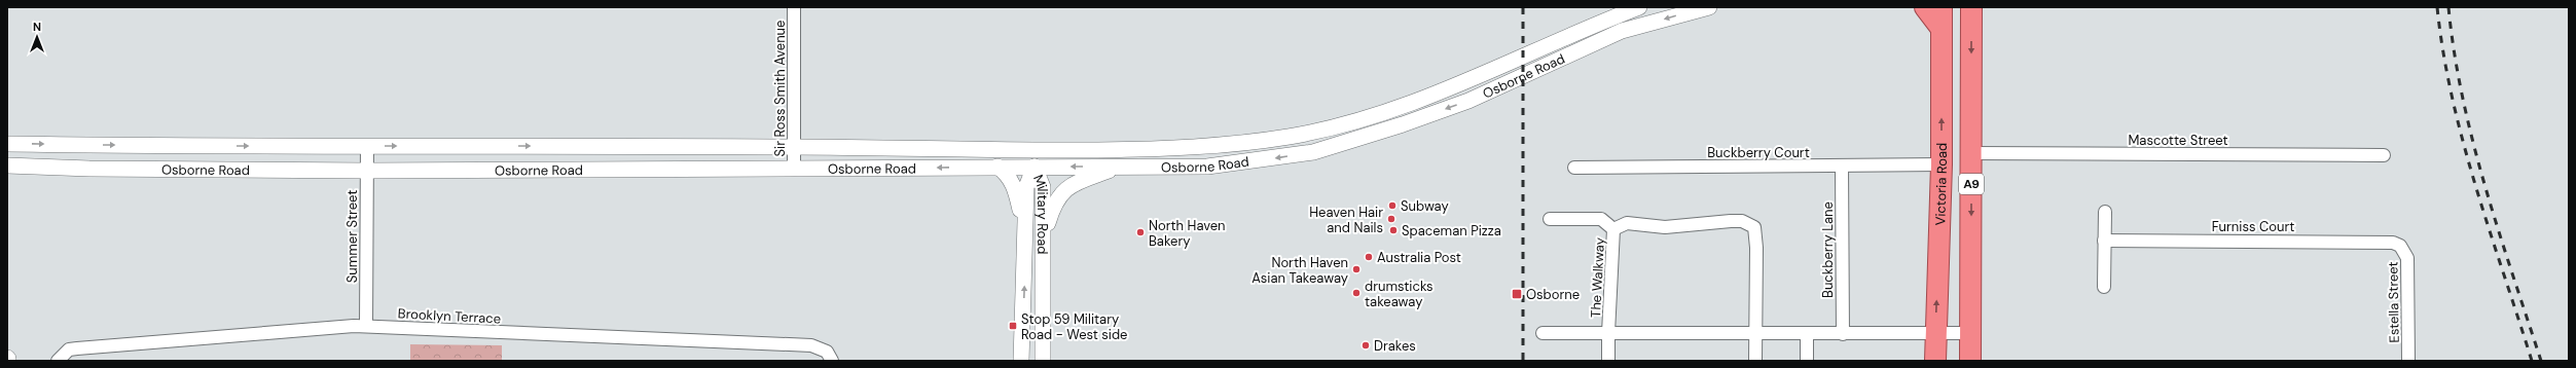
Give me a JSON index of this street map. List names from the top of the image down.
{
  "streets": {
    "highway": ["Victoria Road", "A9"],
    "street": [
      "Osborne Road",
      "Sir Ross Smith Avenue",
      "Mascotte Street",
      "Buckberry Court",
      "Military Road",
      "Furniss Court",
      "Summer Street",
      "Buckberry Lane",
      "The Walkway",
      "Estella Street",
      "Brooklyn Terrace"
    ]
  },
  "crossings": [
    ["Osborne Road", "Sir Ross Smith Avenue"],
    ["Osborne Road", "Military Road"],
    ["Osborne Road", "Summer Street"],
    ["Mascotte Street", "A9"],
    ["Buckberry Court", "Victoria Road"],
    ["Buckberry Court", "Buckberry Lane"],
    ["Victoria Road", "The Walkway"],
    ["A9", "The Walkway"],
    ["Furniss Court", "Estella Street"],
    ["Summer Street", "Brooklyn Terrace"],
    ["Buckberry Lane", "The Walkway"]
  ],
  "places": {
    "other": [
      "Subway",
      "Heaven Hair and Nails",
      "Spaceman Pizza",
      "North Haven Bakery",
      "Australia Post",
      "North Haven Asian Takeaway",
      "drumsticks takeaway",
      "Drakes"
    ],
    "transit": ["Osborne", "Stop 59 Military Road - West side"]
  },
  "north": "top"
}
